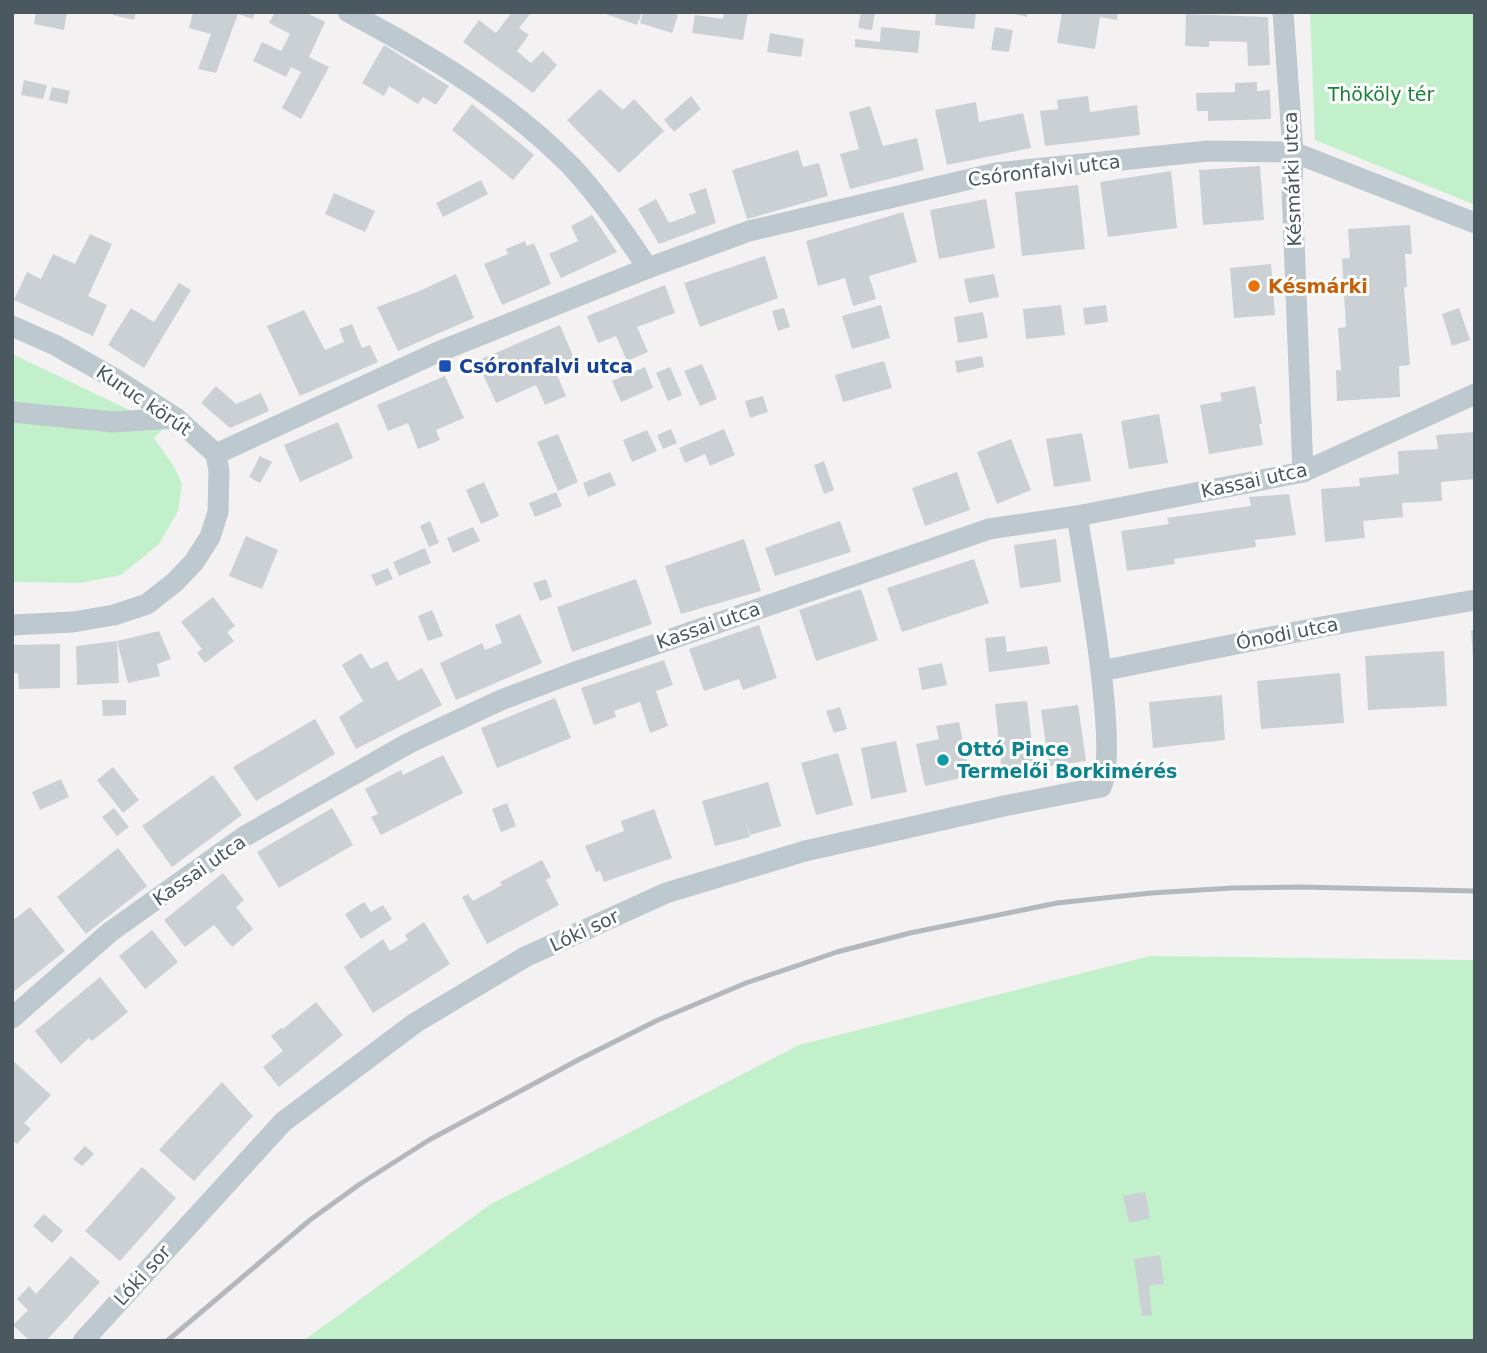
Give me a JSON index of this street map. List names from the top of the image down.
{
  "streets": {
    "street": [
      "Csóronfalvi utca",
      "Késmárki utca",
      "Kuruc körút",
      "Kassai utca",
      "Ónodi utca",
      "Lóki sor"
    ]
  },
  "crossings": [
    ["Csóronfalvi utca", "Késmárki utca"],
    ["Csóronfalvi utca", "Kuruc körút"],
    ["Késmárki utca", "Kassai utca"],
    ["Ónodi utca", "Lóki sor"]
  ],
  "parks": ["Thököly tér"],
  "places": {
    "other": ["Késmárki", "Ottó Pince Termelői Borkimérés"],
    "transit": ["Csóronfalvi utca"]
  }
}
